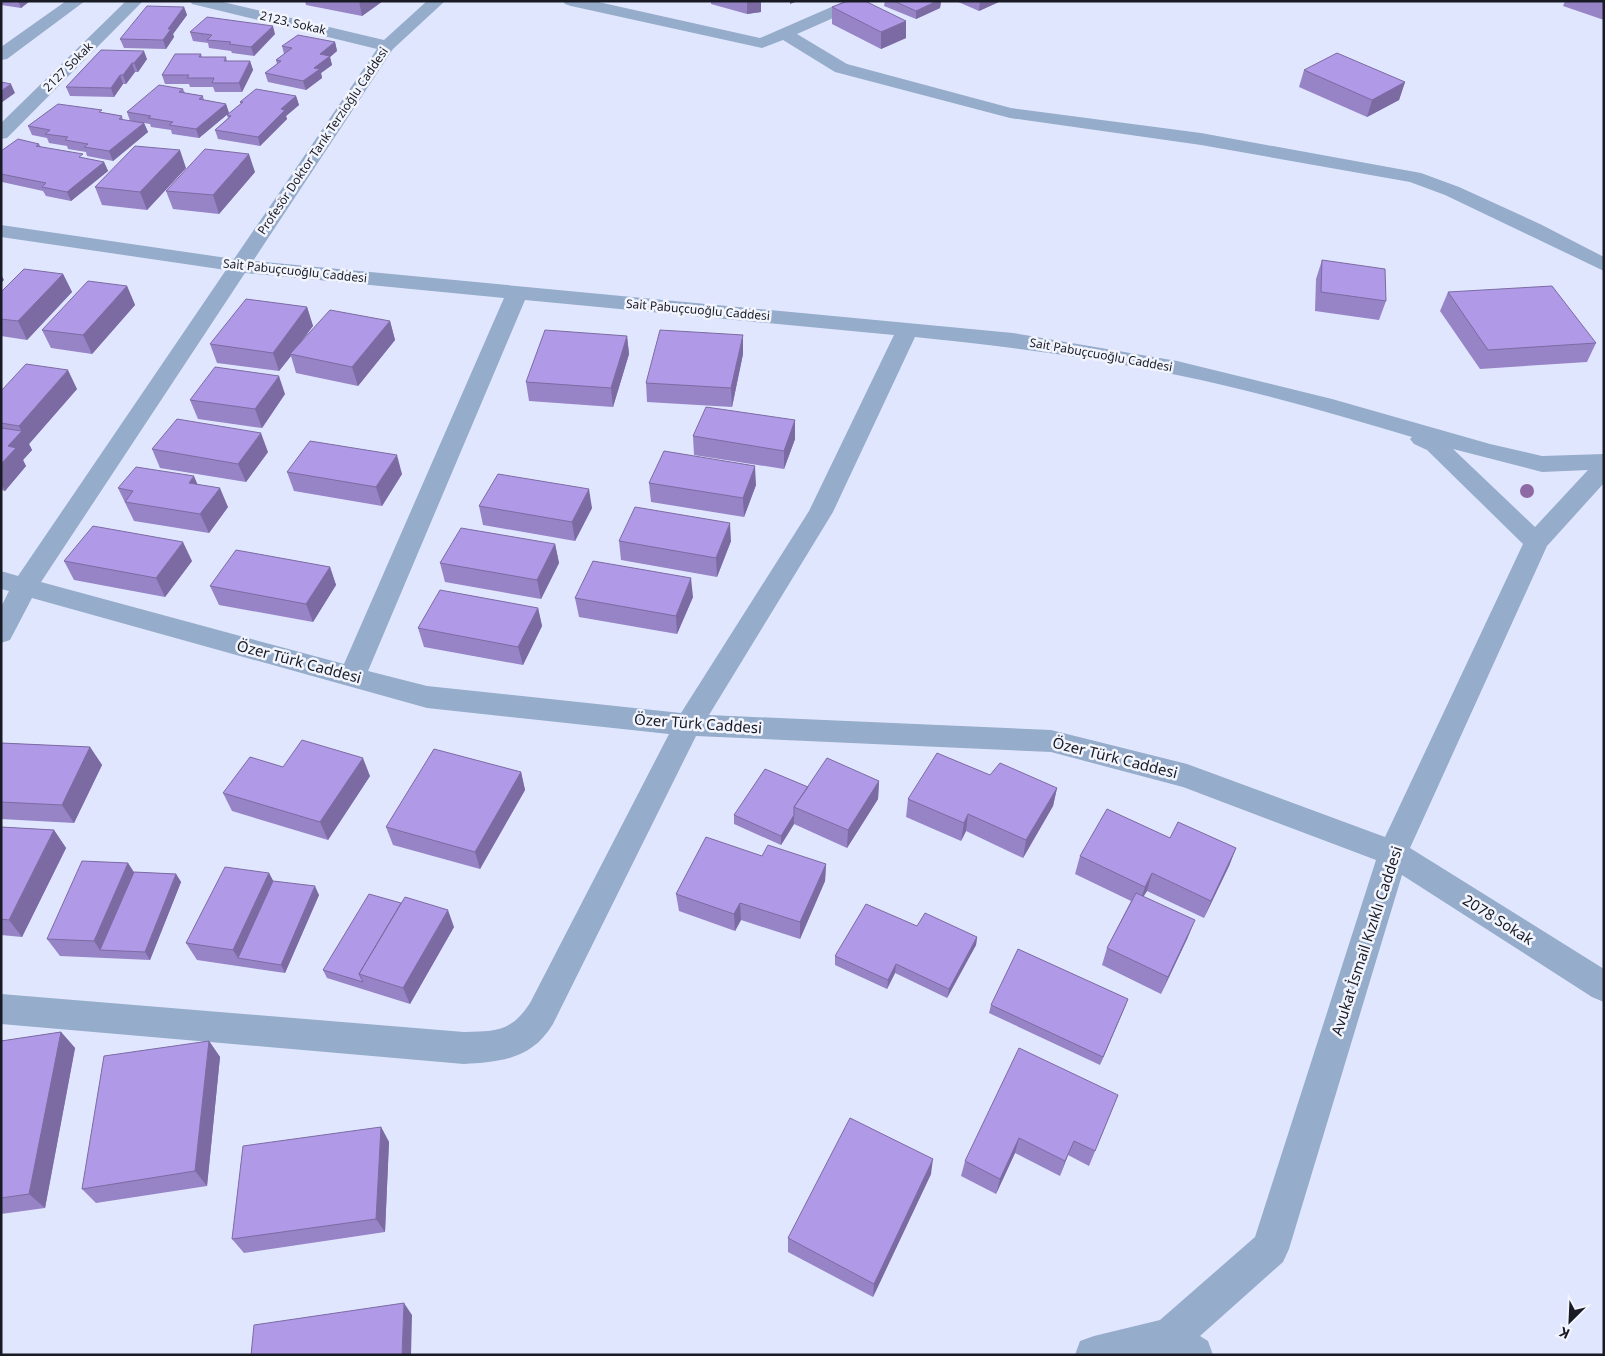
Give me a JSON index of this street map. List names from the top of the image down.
{
  "streets": {
    "street": [
      "2123. Sokak",
      "2127 Sokak",
      "Profesör Doktor Tarık Terzioğlu Caddesi",
      "Sait Pabuçcuoğlu Caddesi",
      "Özer Türk Caddesi",
      "2078 Sokak",
      "Avukat İsmail Kızıklı Caddesi"
    ]
  },
  "crossings": [
    ["2123. Sokak", "Profesör Doktor Tarık Terzioğlu Caddesi"],
    ["Profesör Doktor Tarık Terzioğlu Caddesi", "Sait Pabuçcuoğlu Caddesi"],
    ["Profesör Doktor Tarık Terzioğlu Caddesi", "Özer Türk Caddesi"],
    ["Özer Türk Caddesi", "2078 Sokak"],
    ["Özer Türk Caddesi", "Avukat İsmail Kızıklı Caddesi"],
    ["2078 Sokak", "Avukat İsmail Kızıklı Caddesi"]
  ],
  "north": "bottom left"
}
